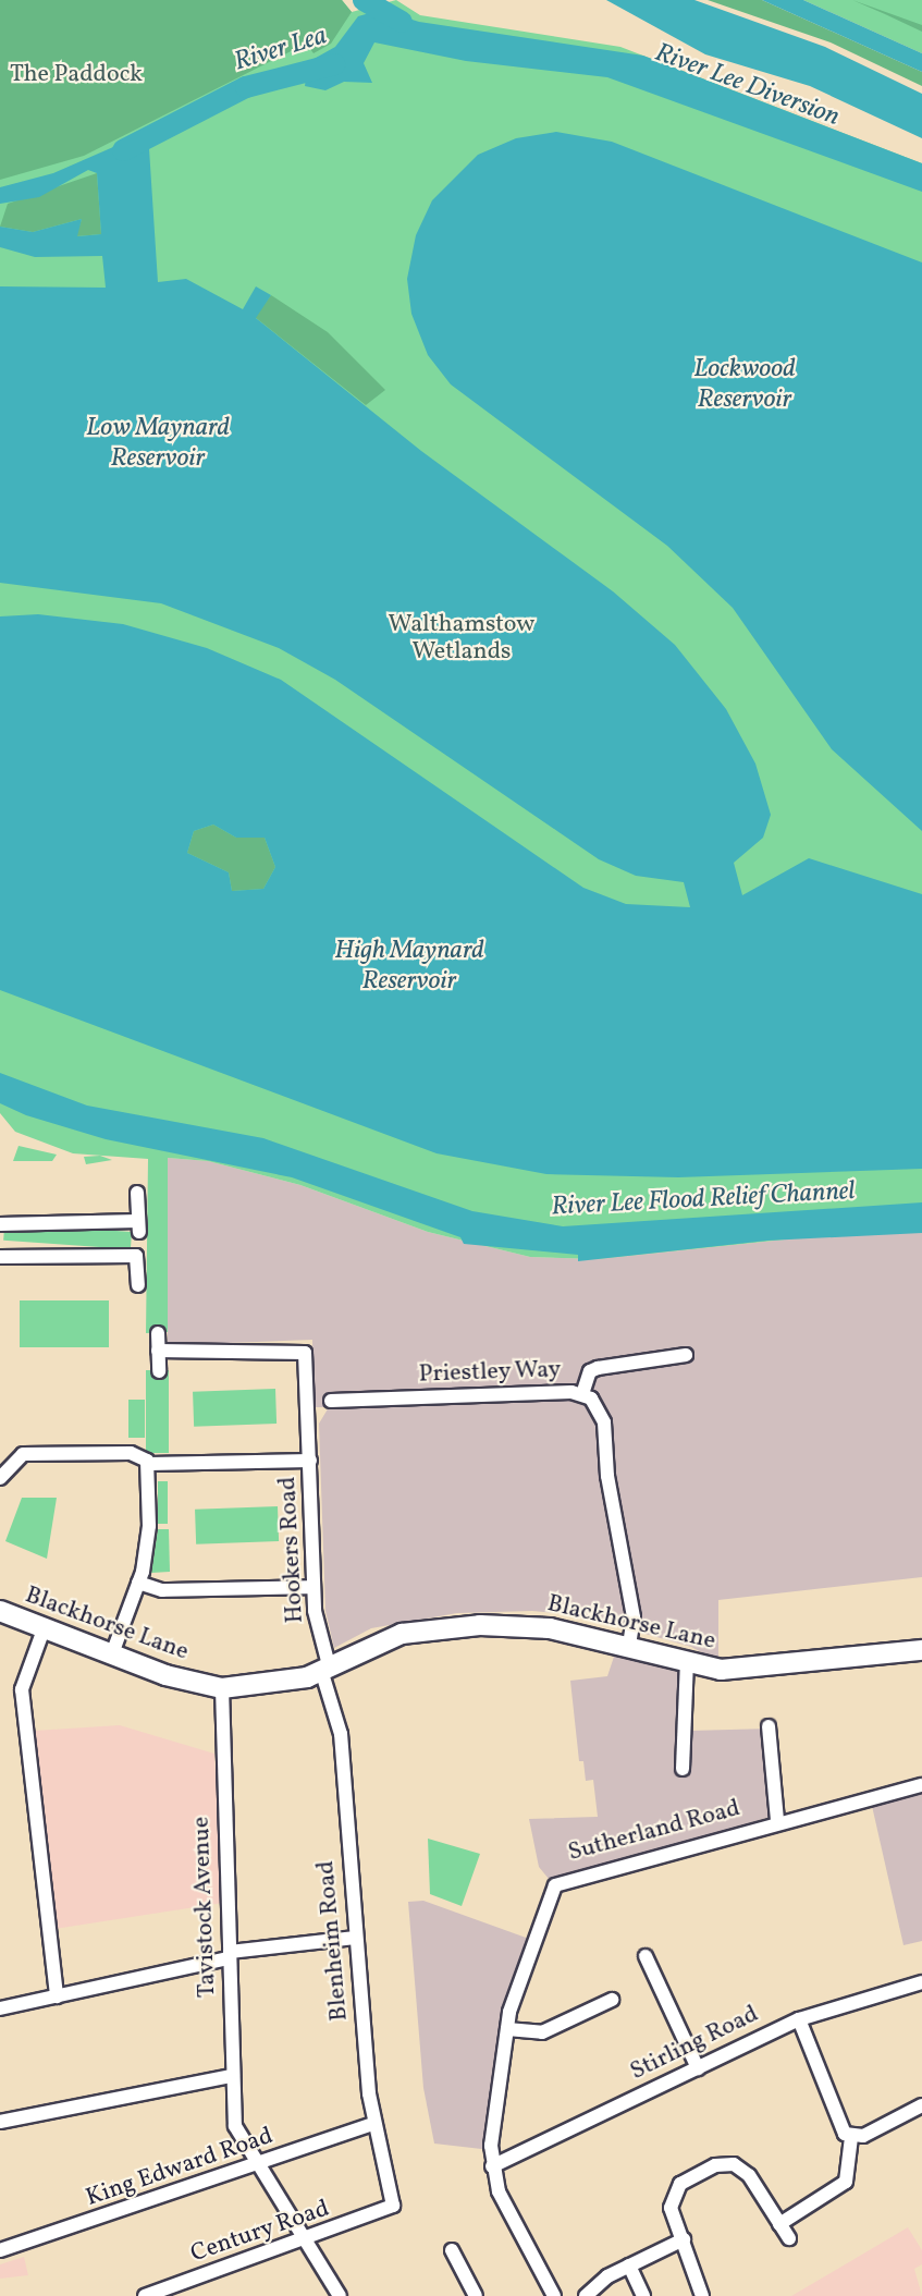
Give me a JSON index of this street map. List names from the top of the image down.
{
  "streets": {
    "main road": ["Blackhorse Lane"],
    "street": [
      "Priestley Way",
      "Hookers Road",
      "Sutherland Road",
      "Tavistock Avenue",
      "Blenheim Road",
      "Stirling Road",
      "King Edward Road",
      "Century Road"
    ]
  },
  "crossings": [
    ["Priestley Way", "Blackhorse Lane"],
    ["Hookers Road", "Blackhorse Lane"],
    ["Hookers Road", "Blenheim Road"],
    ["Blackhorse Lane", "Tavistock Avenue"],
    ["Blackhorse Lane", "Blenheim Road"],
    ["Sutherland Road", "Stirling Road"],
    ["Tavistock Avenue", "King Edward Road"],
    ["Blenheim Road", "King Edward Road"],
    ["Blenheim Road", "Century Road"]
  ],
  "water": [
    "River Lea",
    "River Lee Diversion",
    "Lockwood Reservoir",
    "Low Maynard Reservoir",
    "High Maynard Reservoir",
    "River Lee Flood Relief Channel"
  ],
  "parks": ["The Paddock", "Walthamstow Wetlands"]
}
